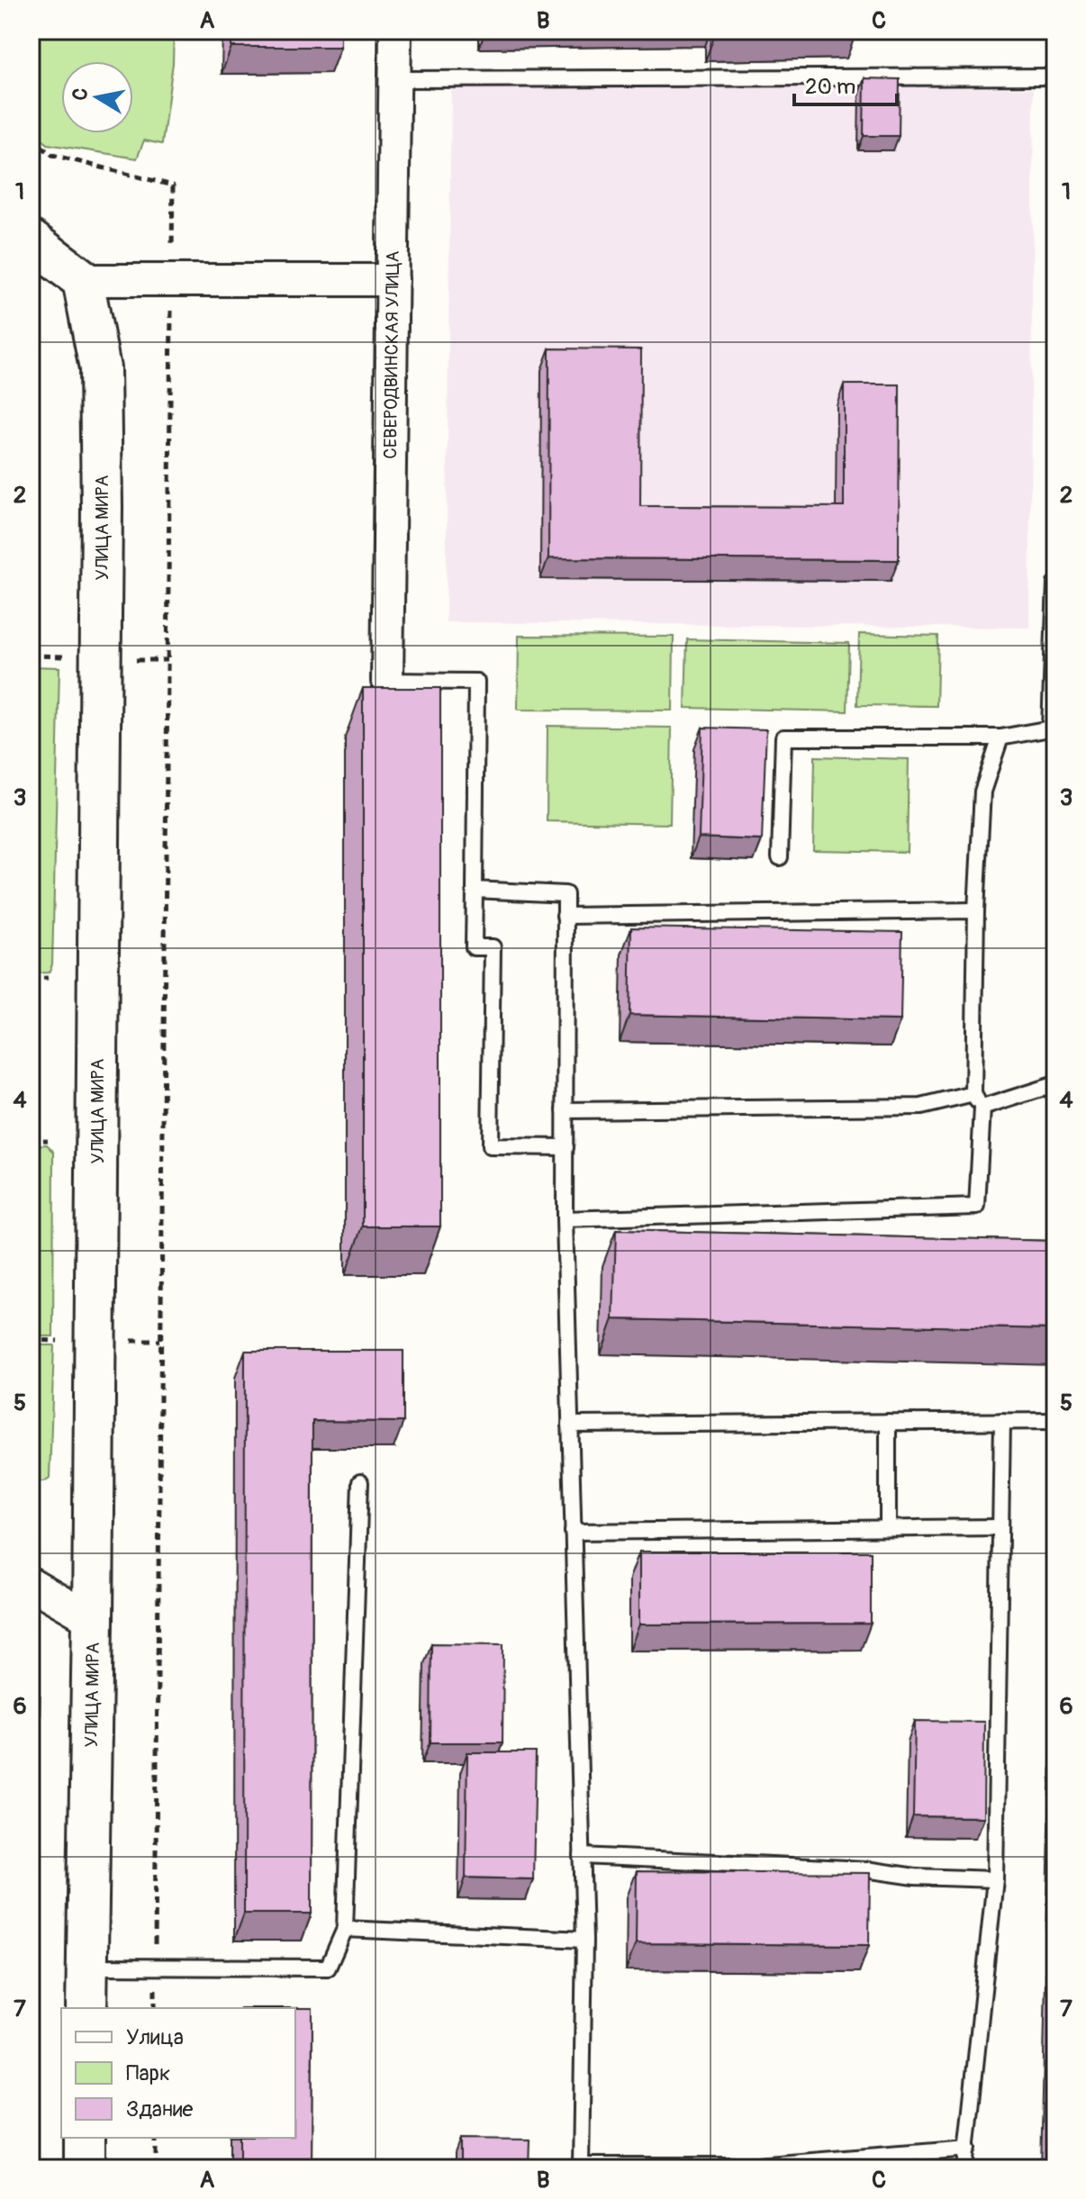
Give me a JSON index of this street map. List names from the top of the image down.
{
  "streets": {
    "main road": ["УЛИЦА МИРА"],
    "street": ["СЕВЕРОДВИНСКАЯ УЛИЦА"]
  },
  "legend": ["Улица", "Парк", "Здание"],
  "scale_bar": "20 m",
  "north": "left",
  "grid": {
    "columns": ["A", "B", "C"],
    "rows": [
      "1",
      "2",
      "3",
      "4",
      "5",
      "6",
      "7"
    ]
  }
}
